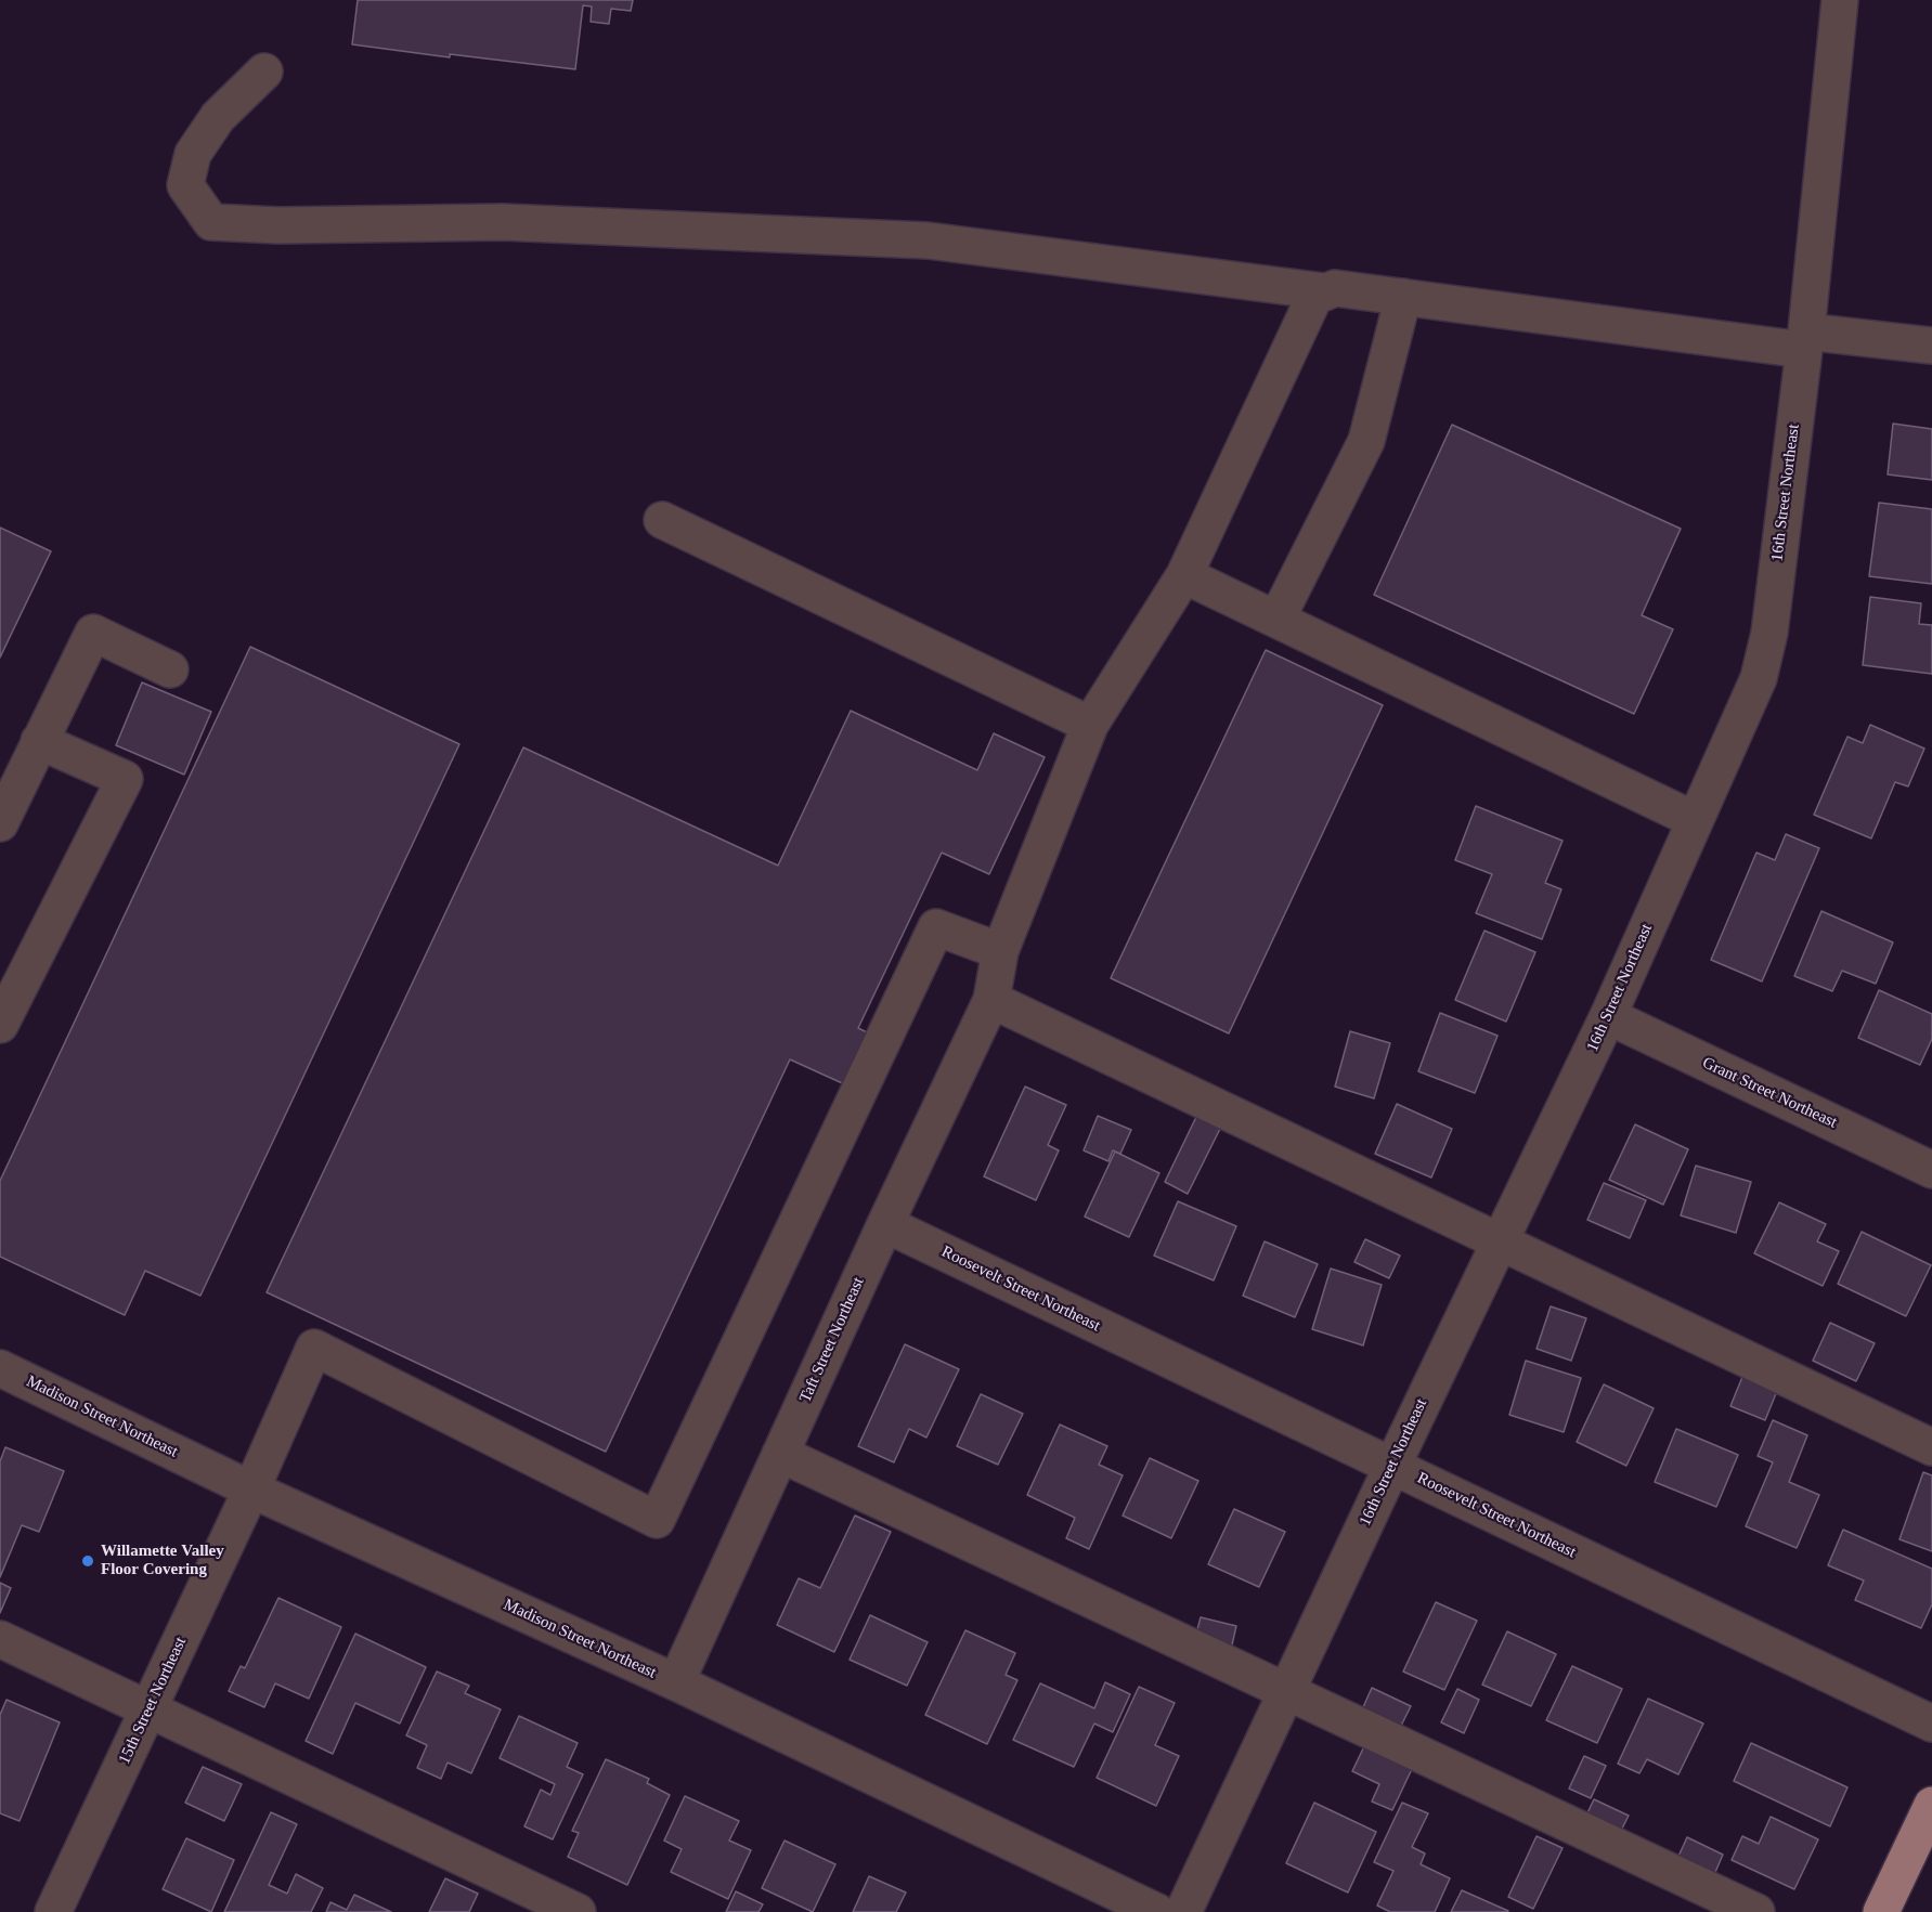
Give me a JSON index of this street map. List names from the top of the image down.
{
  "streets": {
    "street": [
      "16th Street Northeast",
      "Grant Street Northeast",
      "Roosevelt Street Northeast",
      "Taft Street Northeast",
      "Madison Street Northeast",
      "15th Street Northeast"
    ]
  },
  "crossings": [
    ["16th Street Northeast", "Grant Street Northeast"],
    ["16th Street Northeast", "Roosevelt Street Northeast"],
    ["Roosevelt Street Northeast", "Taft Street Northeast"],
    ["Taft Street Northeast", "Madison Street Northeast"],
    ["Taft Street Northeast", "15th Street Northeast"],
    ["Madison Street Northeast", "15th Street Northeast"]
  ],
  "places": ["Willamette Valley Floor Covering"]
}
